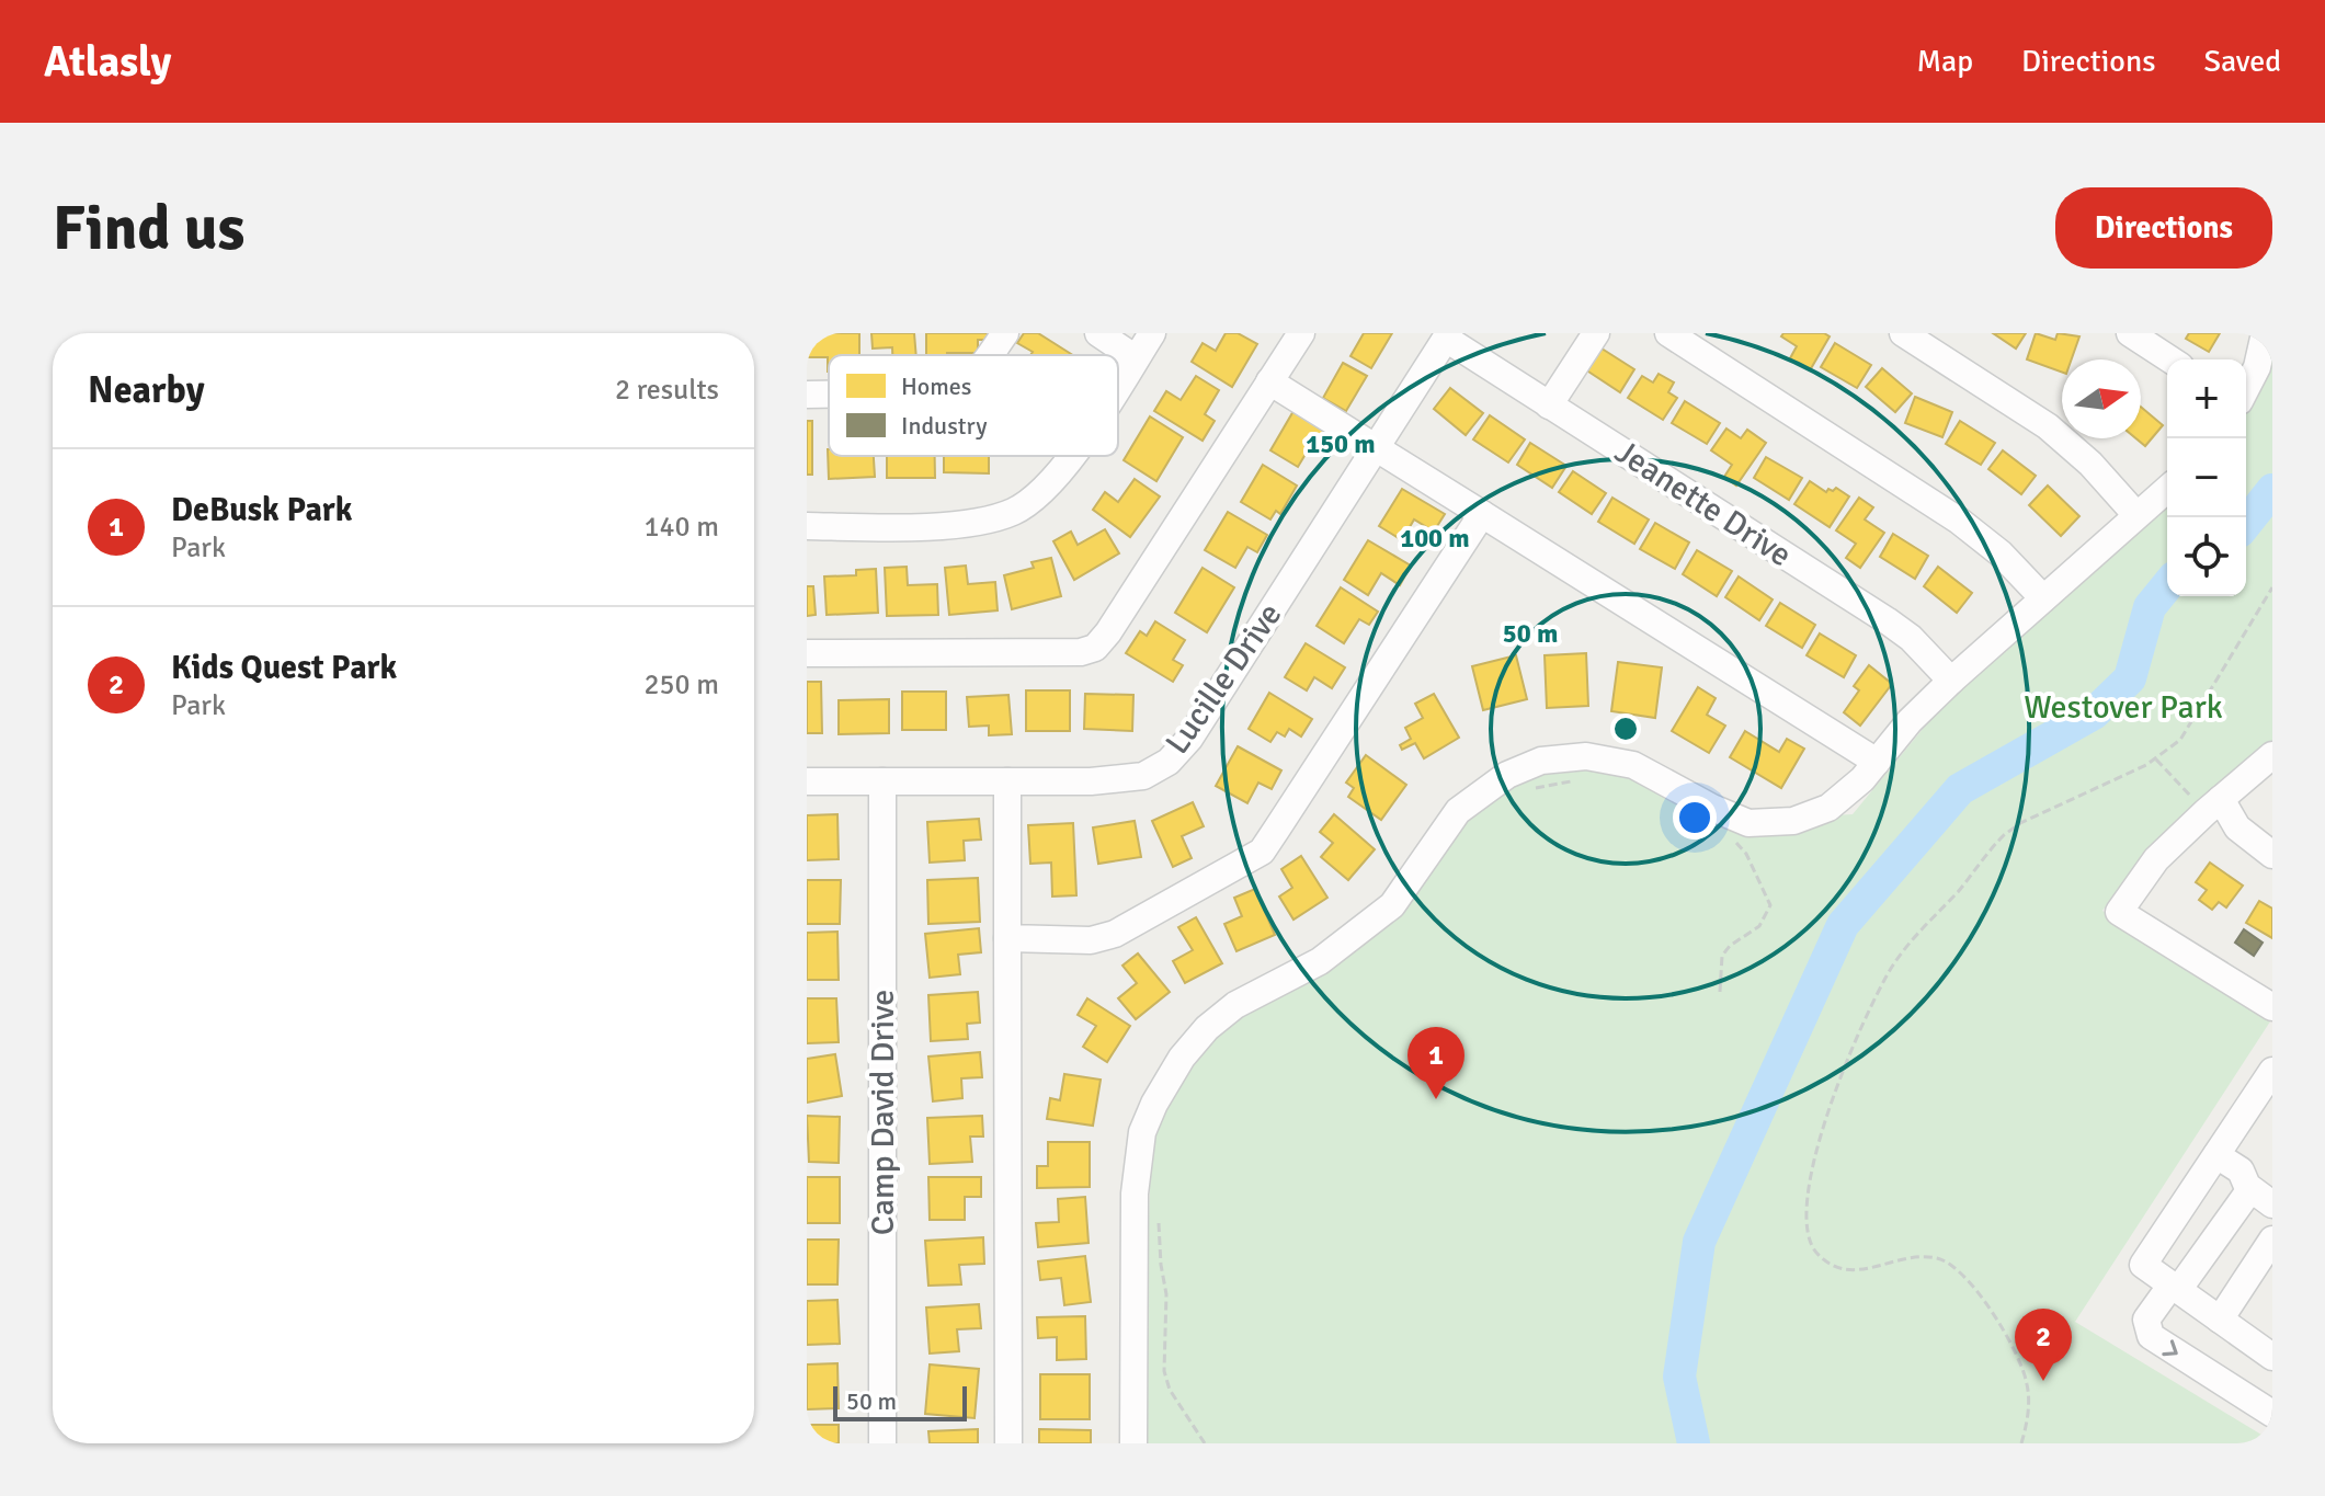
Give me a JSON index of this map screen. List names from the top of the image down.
{
  "streets": {
    "street": ["Jeanette Drive", "Lucille Drive", "Camp David Drive"]
  },
  "crossings": [
    ["Jeanette Drive", "Lucille Drive"],
    ["Lucille Drive", "Camp David Drive"]
  ],
  "parks": ["Westover Park"],
  "legend": ["Homes", "Industry"],
  "scale_bar": "50 m",
  "north": "right",
  "page": {
    "header": "Atlasly",
    "nav": ["Map", "Directions", "Saved"],
    "buttons": "Directions",
    "title": "Find us",
    "heading": ["Nearby", "2 results"],
    "map_buttons": ["+", "−"],
    "list": [
      {
        "mark": "1",
        "name": "DeBusk Park",
        "note": "Park",
        "value": "140 m"
      },
      {
        "mark": "2",
        "name": "Kids Quest Park",
        "note": "Park",
        "value": "250 m"
      }
    ],
    "pins": ["1", "2"],
    "scale": "50 m"
  },
  "rings": ["150 m", "100 m", "50 m"]
}
